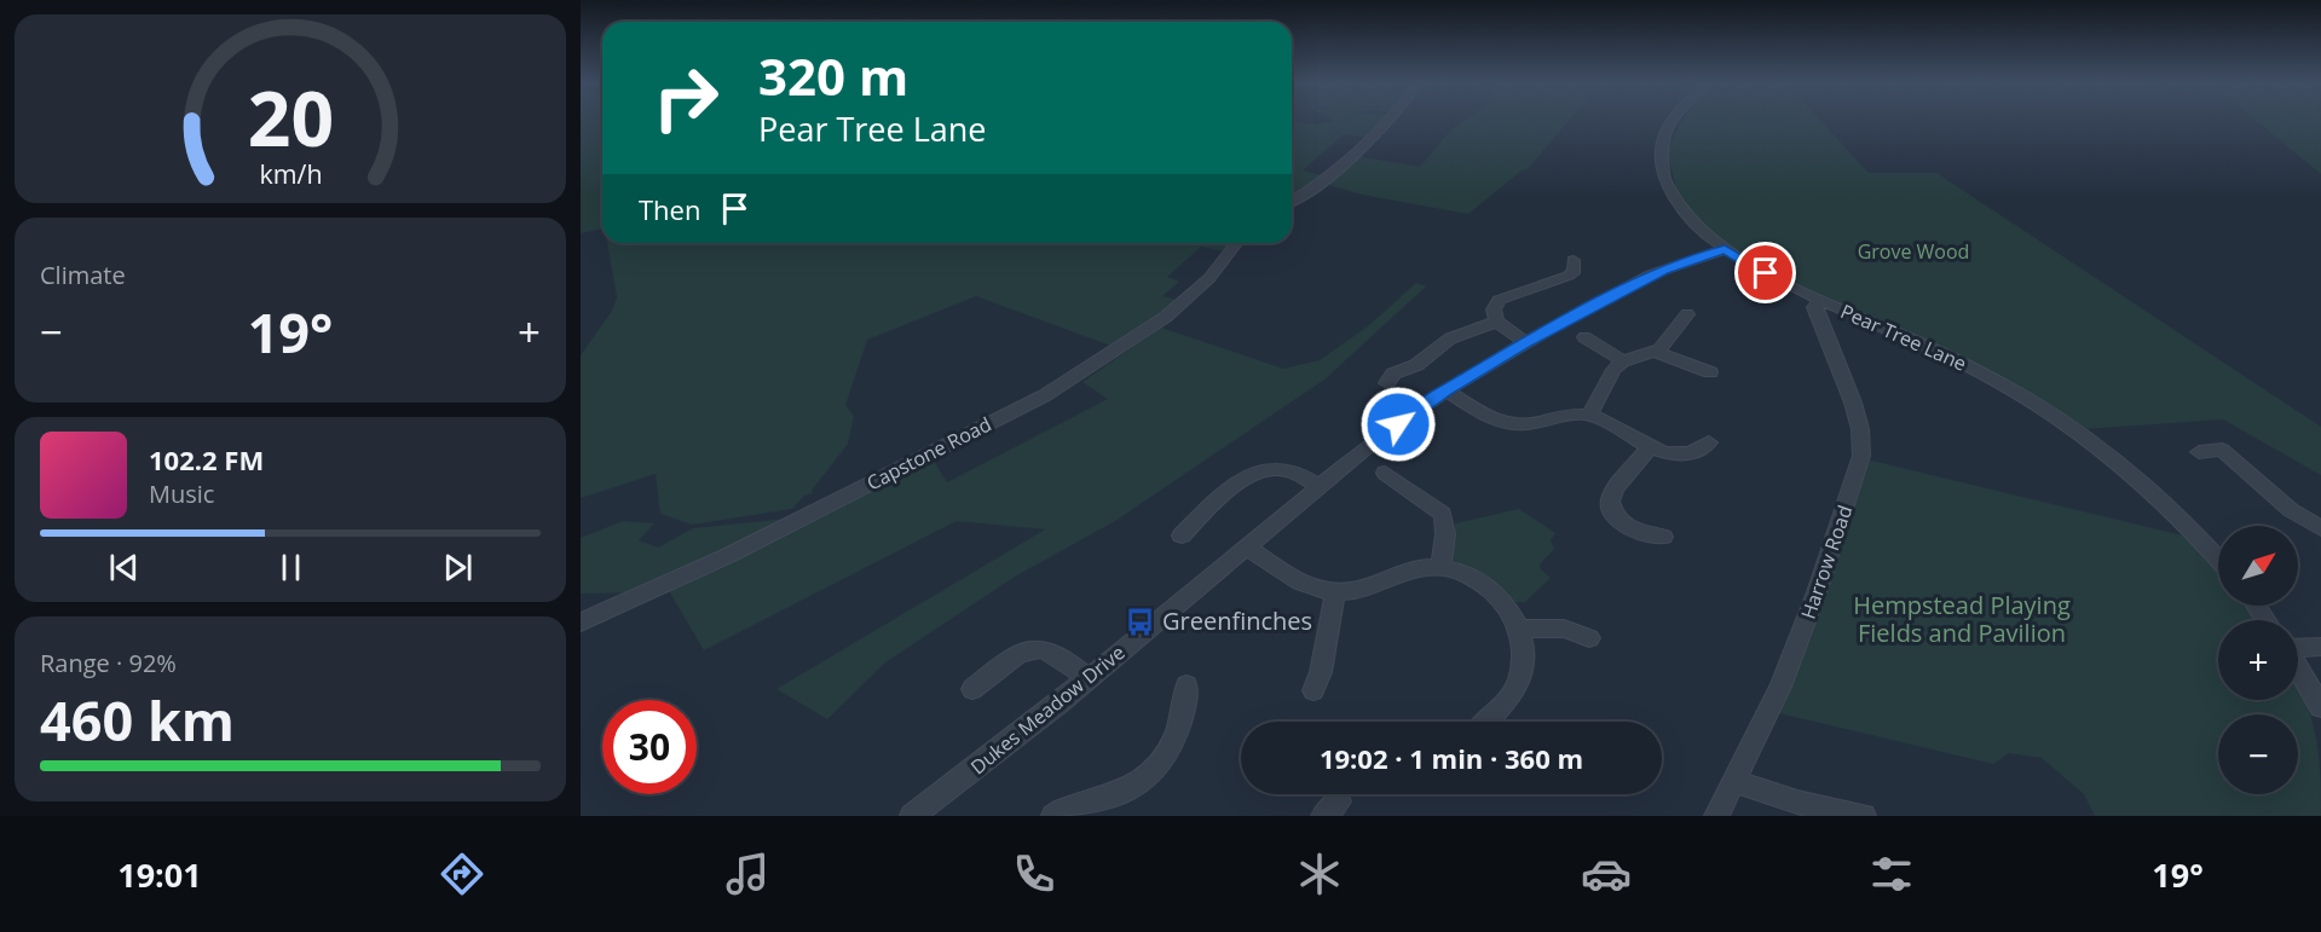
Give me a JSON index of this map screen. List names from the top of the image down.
{
  "streets": {
    "street": [
      "Pear Tree Lane",
      "Capstone Road",
      "Harrow Road",
      "Dukes Meadow Drive"
    ]
  },
  "crossings": [
    ["Pear Tree Lane", "Harrow Road"],
    ["Pear Tree Lane", "Dukes Meadow Drive"]
  ],
  "parks": ["Grove Wood", "Hempstead Playing Fields and Pavilion"],
  "places": {
    "bus stop": ["Greenfinches"]
  },
  "north": "top right",
  "page": {
    "turn": ["320 m", "Pear Tree Lane"],
    "then": "Then",
    "tile": [
      "Climate",
      ["Range · 92%", "460 km"]
    ],
    "heat": ["−", "19°", "+"],
    "song": ["102.2 FM", "Music"],
    "map_buttons": ["+", "−"],
    "limit": "30",
    "trip": "19:02 · 1 min · 360 m",
    "tabs": ["19:01", "19°"],
    "gauge": ["20", "km/h"]
  }
}
